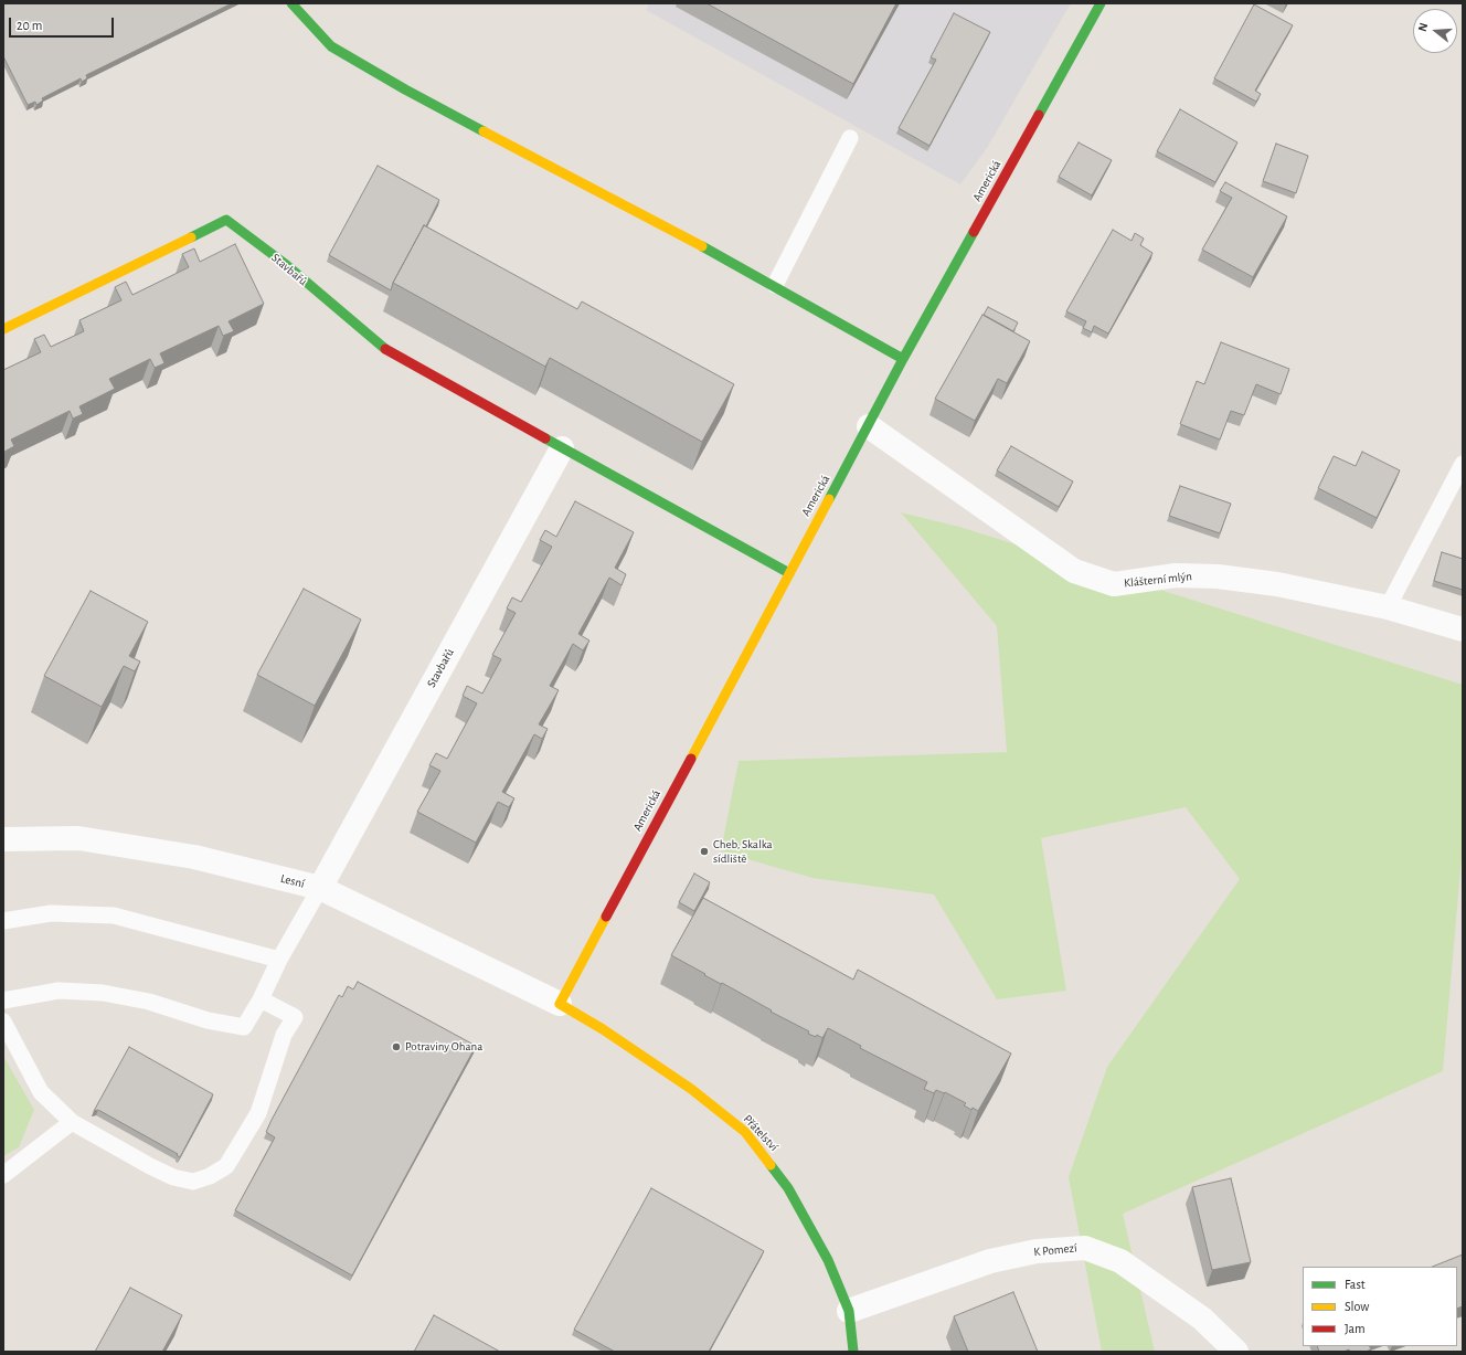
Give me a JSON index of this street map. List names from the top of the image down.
{
  "streets": {
    "street": [
      "Americká",
      "Stavbařů",
      "Klášterní mlýn",
      "Lesní",
      "Přátelství",
      "K Pomezí"
    ]
  },
  "crossings": [
    ["Americká", "Stavbařů"],
    ["Americká", "Klášterní mlýn"],
    ["Americká", "Lesní"],
    ["Americká", "Přátelství"],
    ["Stavbařů", "Lesní"],
    ["Lesní", "Přátelství"],
    ["Přátelství", "K Pomezí"]
  ],
  "places": ["Cheb, Skalka sídliště", "Potraviny Ohana"],
  "legend": ["Fast", "Slow", "Jam"],
  "scale_bar": "20 m",
  "north": "left"
}
